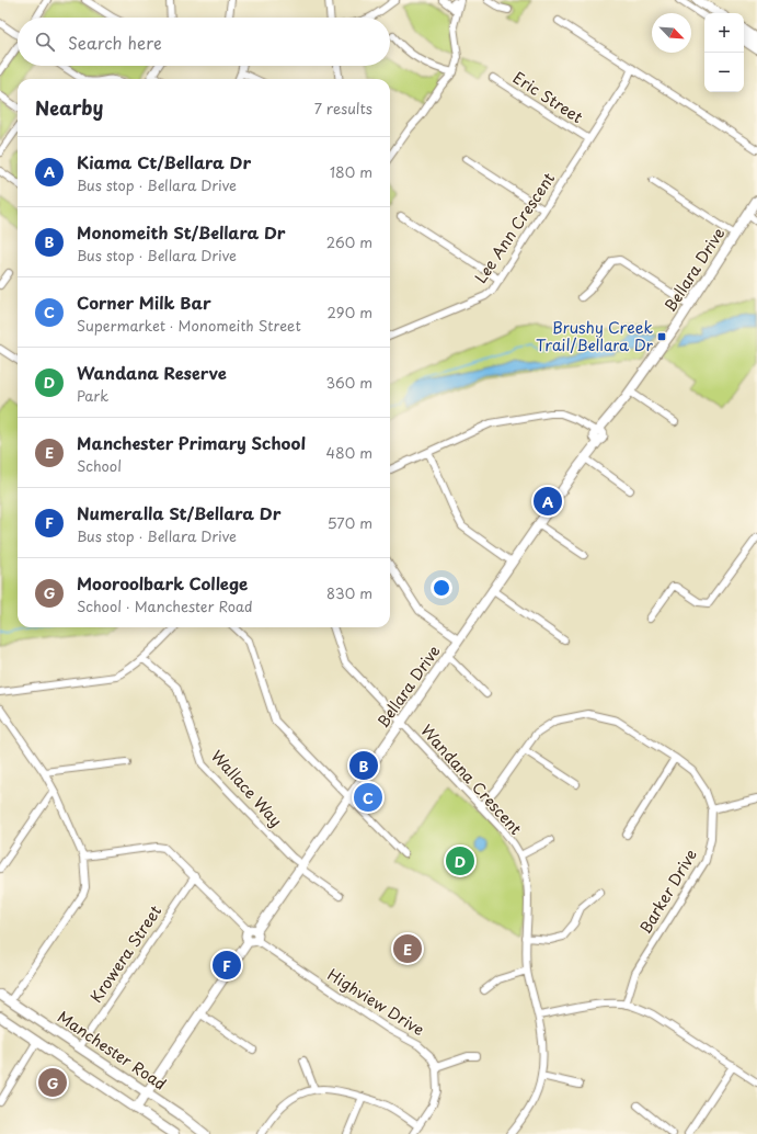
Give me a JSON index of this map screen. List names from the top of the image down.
{
  "streets": {
    "main road": ["Bellara Drive", "Manchester Road"],
    "street": [
      "Eric Street",
      "Lee Ann Crescent",
      "Wandana Crescent",
      "Wallace Way",
      "Barker Drive",
      "Krowera Street",
      "Highview Drive"
    ]
  },
  "crossings": [
    ["Eric Street", "Lee Ann Crescent"],
    ["Bellara Drive", "Wandana Crescent"],
    ["Bellara Drive", "Wallace Way"],
    ["Bellara Drive", "Highview Drive"],
    ["Bellara Drive", "Manchester Road"],
    ["Wandana Crescent", "Barker Drive"],
    ["Krowera Street", "Highview Drive"],
    ["Krowera Street", "Manchester Road"]
  ],
  "places": {
    "transit": ["Brushy Creek Trail/Bellara Dr"]
  },
  "north": "bottom right",
  "page": {
    "map_buttons": ["+", "−"],
    "search": "Search here",
    "heading": ["Nearby", "7 results"],
    "list": [
      {
        "mark": "A",
        "name": "Kiama Ct/Bellara Dr",
        "note": "Bus stop · Bellara Drive",
        "value": "180 m"
      },
      {
        "mark": "B",
        "name": "Monomeith St/Bellara Dr",
        "note": "Bus stop · Bellara Drive",
        "value": "260 m"
      },
      {
        "mark": "C",
        "name": "Corner Milk Bar",
        "note": "Supermarket · Monomeith Street",
        "value": "290 m"
      },
      {
        "mark": "D",
        "name": "Wandana Reserve",
        "note": "Park",
        "value": "360 m"
      },
      {
        "mark": "E",
        "name": "Manchester Primary School",
        "note": "School",
        "value": "480 m"
      },
      {
        "mark": "F",
        "name": "Numeralla St/Bellara Dr",
        "note": "Bus stop · Bellara Drive",
        "value": "570 m"
      },
      {
        "mark": "G",
        "name": "Mooroolbark College",
        "note": "School · Manchester Road",
        "value": "830 m"
      }
    ],
    "pins": [
      "A",
      "B",
      "C",
      "D",
      "E",
      "F",
      "G"
    ]
  }
}
